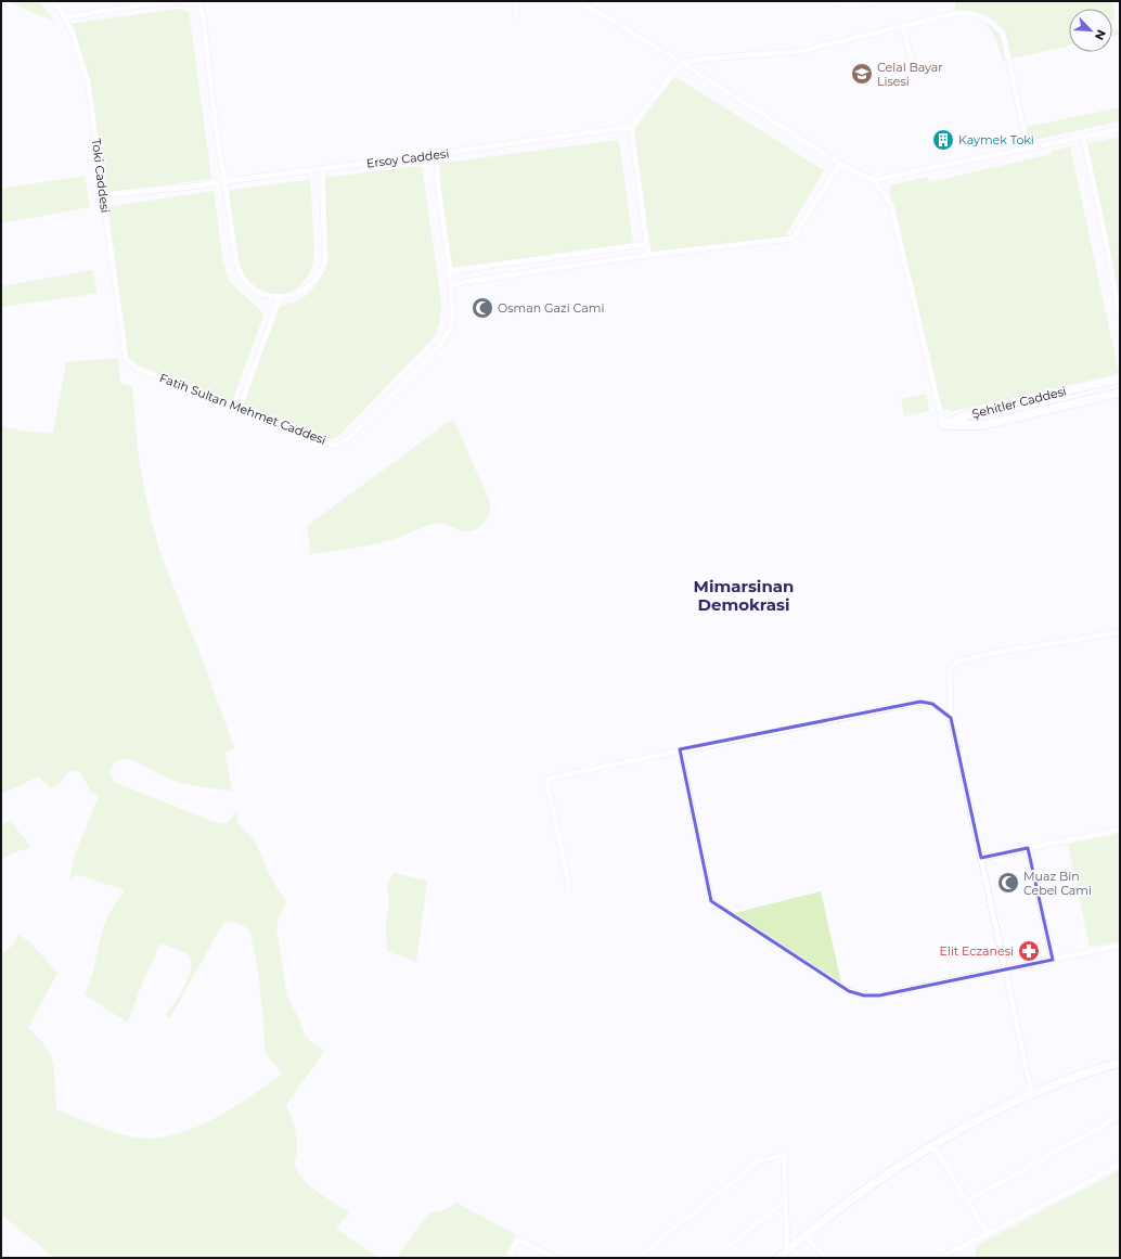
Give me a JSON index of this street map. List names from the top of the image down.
{
  "streets": {
    "street": [
      "Ersoy Caddesi",
      "Toki Caddesi",
      "Şehitler Caddesi",
      "Fatih Sultan Mehmet Caddesi"
    ]
  },
  "crossings": [
    ["Ersoy Caddesi", "Toki Caddesi"],
    ["Ersoy Caddesi", "Fatih Sultan Mehmet Caddesi"],
    ["Toki Caddesi", "Fatih Sultan Mehmet Caddesi"]
  ],
  "districts": ["Mimarsinan Demokrasi"],
  "places": {
    "school or university": ["Celal Bayar Lisesi"],
    "building": ["Kaymek Toki"],
    "mosque": ["Osman Gazi Cami", "Muaz Bin Cebel Cami"],
    "pharmacy": ["Elit Eczanesi"]
  },
  "north": "bottom right"
}
